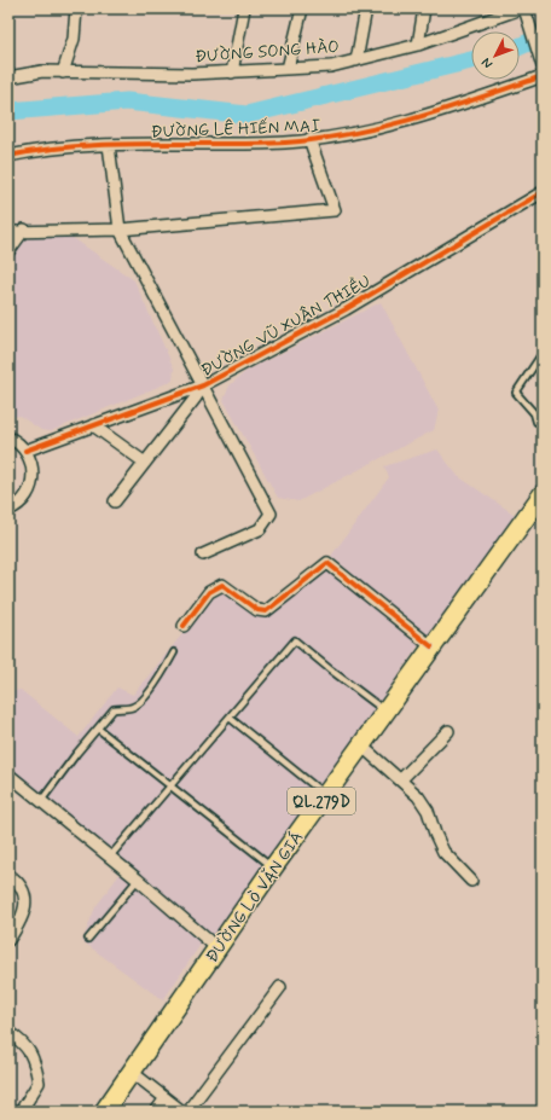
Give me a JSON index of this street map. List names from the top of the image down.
{
  "streets": {
    "highway": ["QL.279D", "ĐƯỜNG LÒ VĂN GIÁ"],
    "street": ["ĐƯỜNG SONG HÀO", "ĐƯỜNG LÊ HIẾN MAI", "ĐƯỜNG VŨ XUÂN THIỀU"]
  },
  "north": "bottom left"
}
